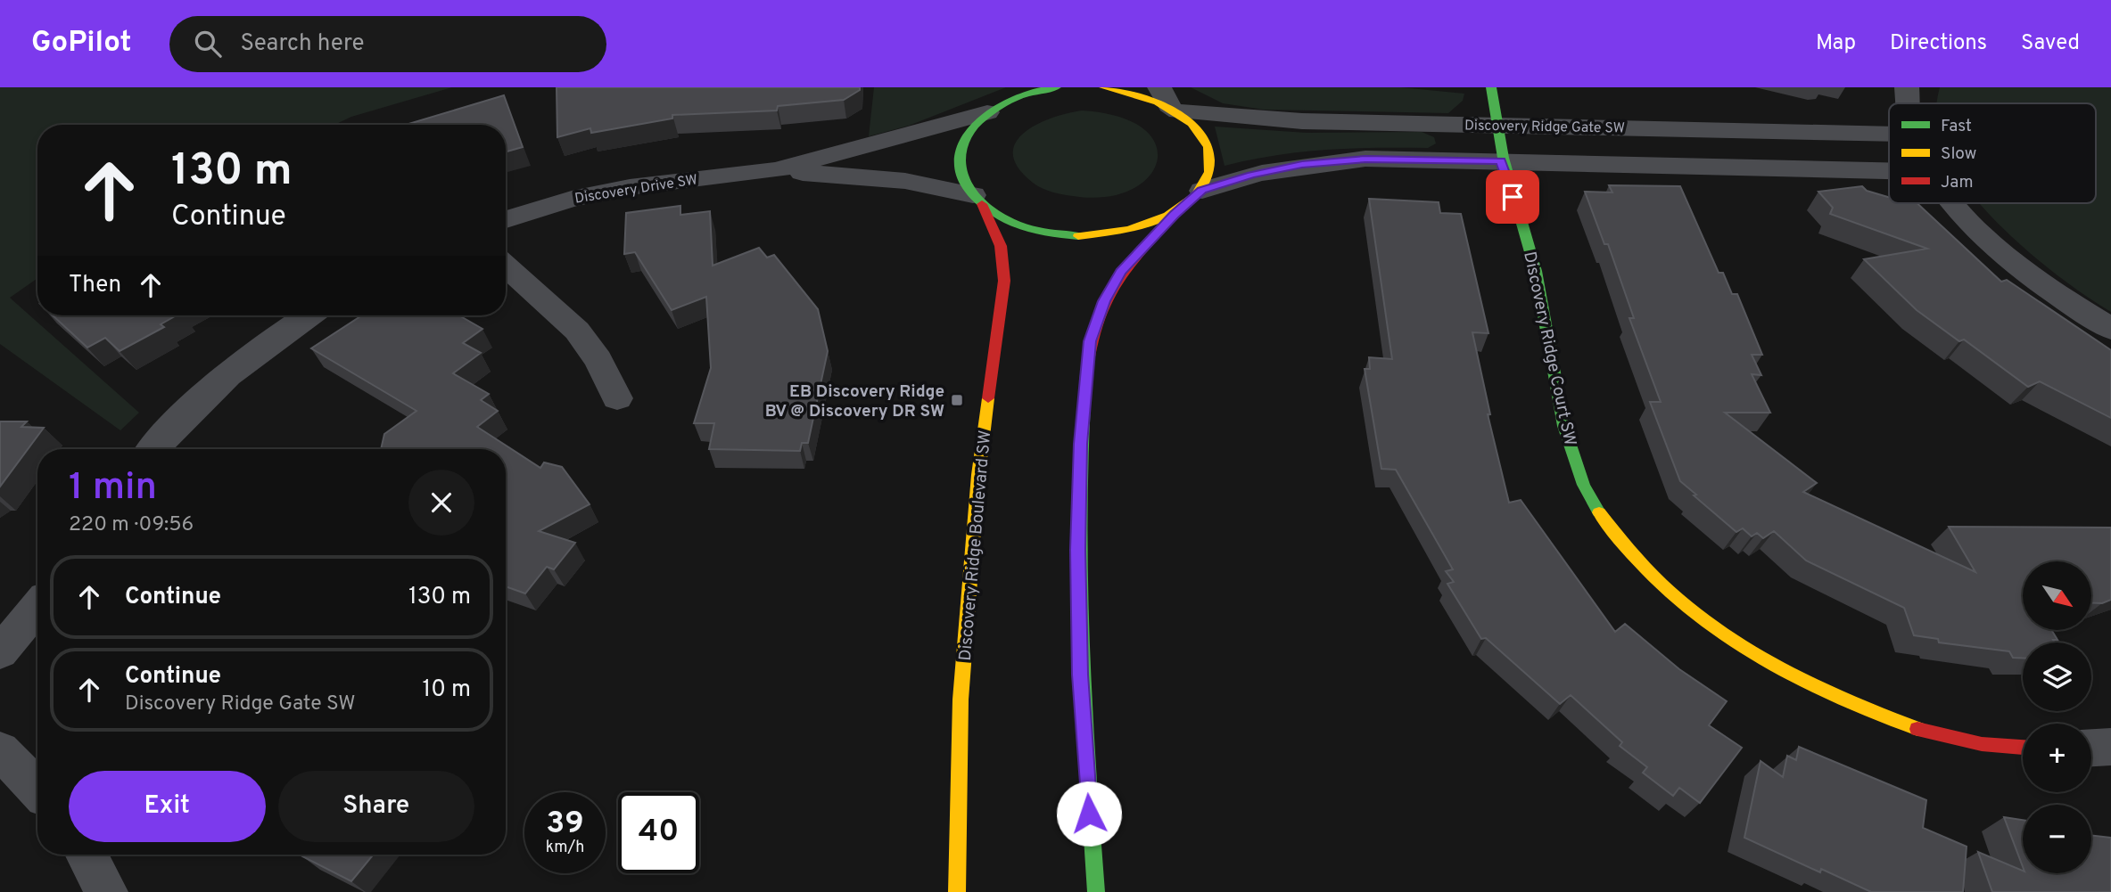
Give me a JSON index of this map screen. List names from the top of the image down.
{
  "streets": {
    "street": [
      "Discovery Ridge Gate SW",
      "Discovery Drive SW",
      "Discovery Ridge Court SW",
      "Discovery Ridge Boulevard SW"
    ]
  },
  "crossings": [
    ["Discovery Ridge Gate SW", "Discovery Ridge Court SW"],
    ["Discovery Drive SW", "Discovery Ridge Boulevard SW"]
  ],
  "places": {
    "transit": ["EB Discovery Ridge BV @ Discovery DR SW"]
  },
  "legend": ["Fast", "Slow", "Jam"],
  "north": "bottom right",
  "page": {
    "header": "GoPilot",
    "search": "Search here",
    "nav": ["Map", "Directions", "Saved"],
    "turn": ["130 m", "Continue"],
    "then": "Then",
    "heading": ["1 min", "220 m · 09:56"],
    "list": [
      {
        "name": "Continue",
        "value": "130 m"
      },
      {
        "name": "Continue",
        "note": "Discovery Ridge Gate SW",
        "value": "10 m"
      }
    ],
    "map_buttons": ["+", "−"],
    "buttons": ["Exit", "Share"],
    "speed": "39 km/h",
    "limit": "40"
  }
}
